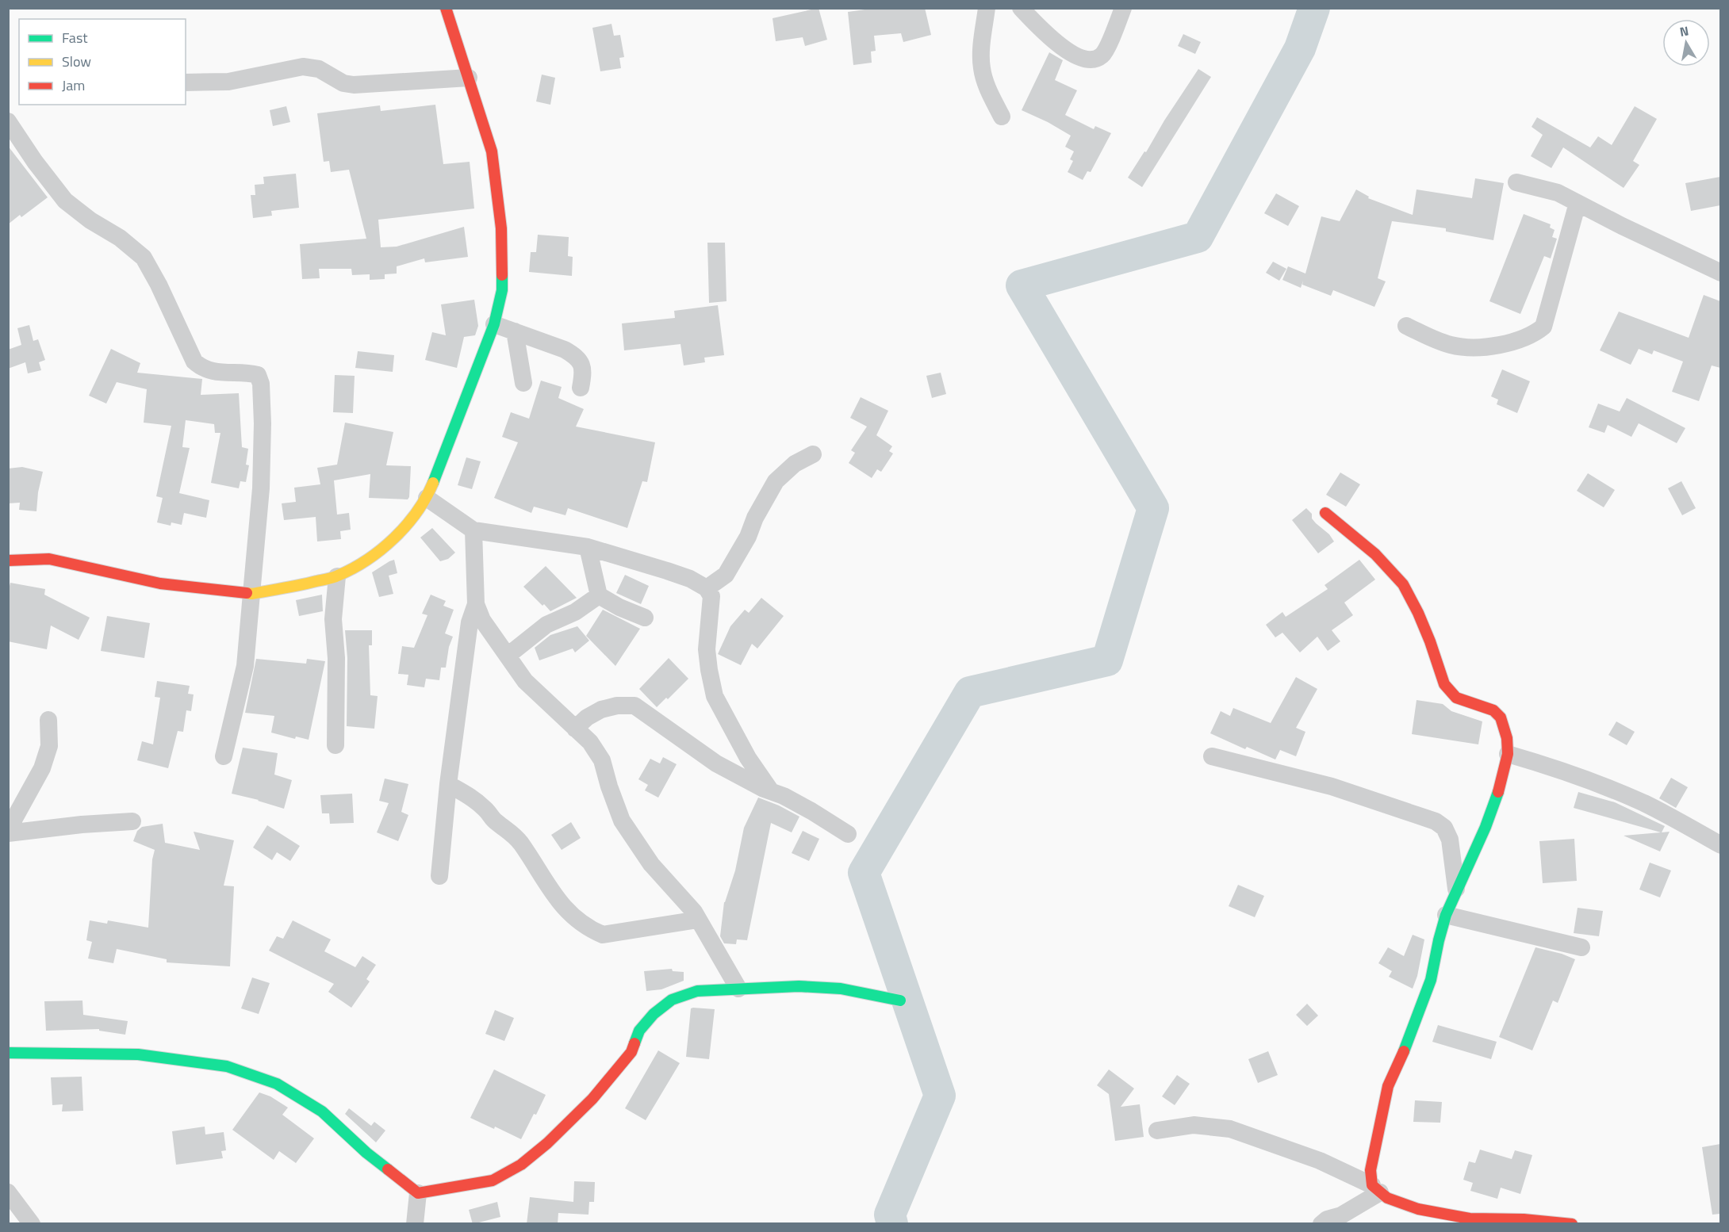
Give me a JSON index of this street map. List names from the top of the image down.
{
  "legend": ["Fast", "Slow", "Jam"],
  "north": "top"
}
